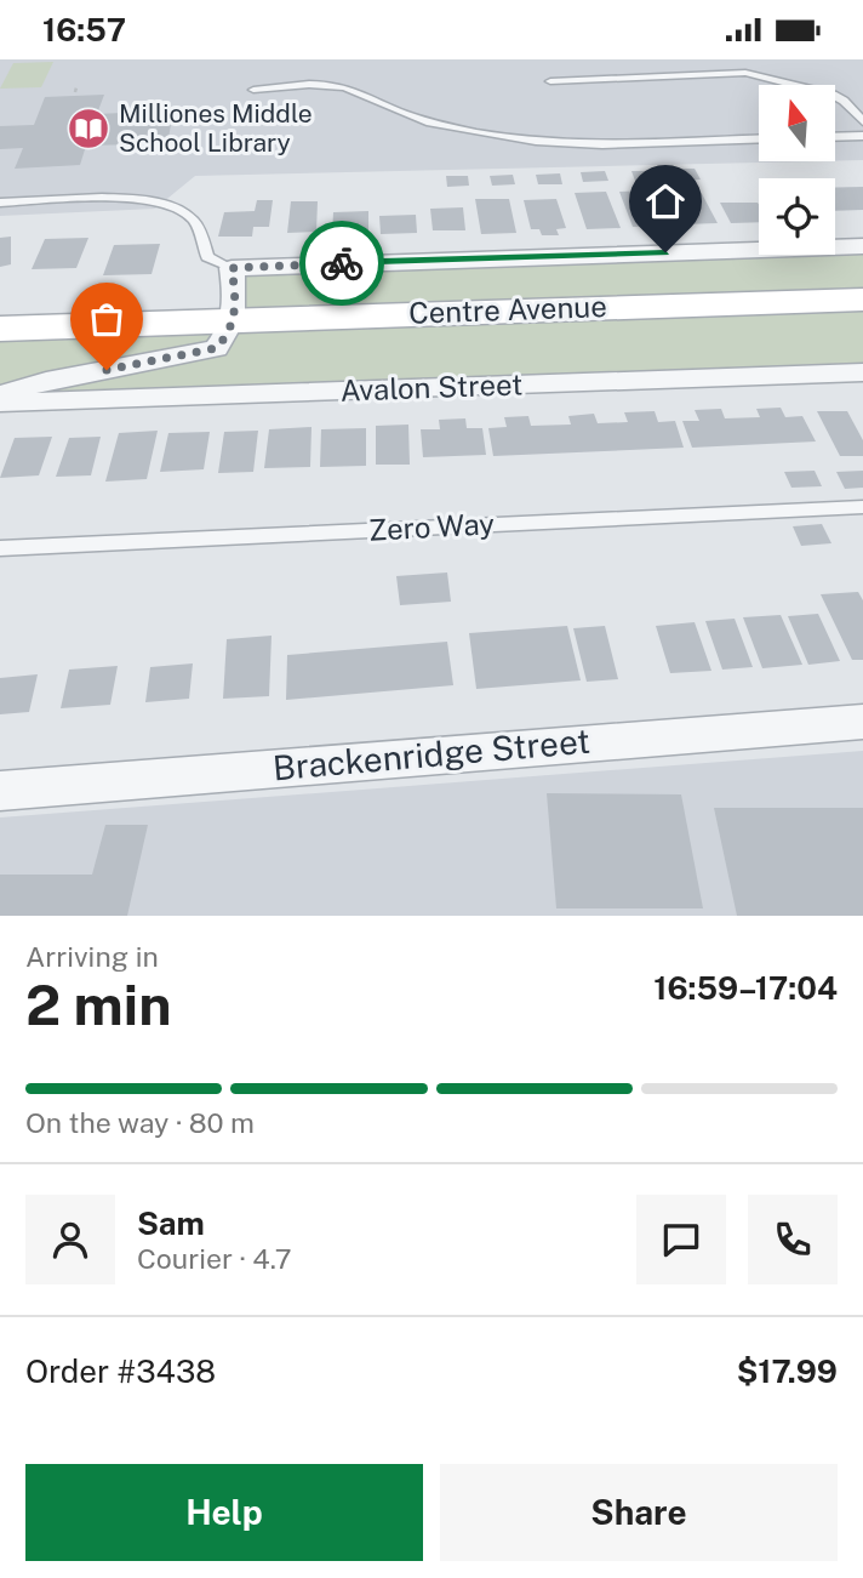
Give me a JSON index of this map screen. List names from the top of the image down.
{
  "streets": {
    "main road": ["Centre Avenue"],
    "street": ["Avalon Street", "Brackenridge Street"],
    "lane": ["Zero Way"]
  },
  "places": {
    "library": ["Milliones Middle School Library"]
  },
  "north": "top",
  "page": {
    "status": "16:57",
    "heading": ["2 min", "Arriving in", "16:59–17:04"],
    "panel": [
      "Sam",
      "Courier · 4.7",
      "Order #3438",
      "$17.99"
    ],
    "bar": "On the way · 80 m",
    "buttons": ["Help", "Share"]
  }
}
